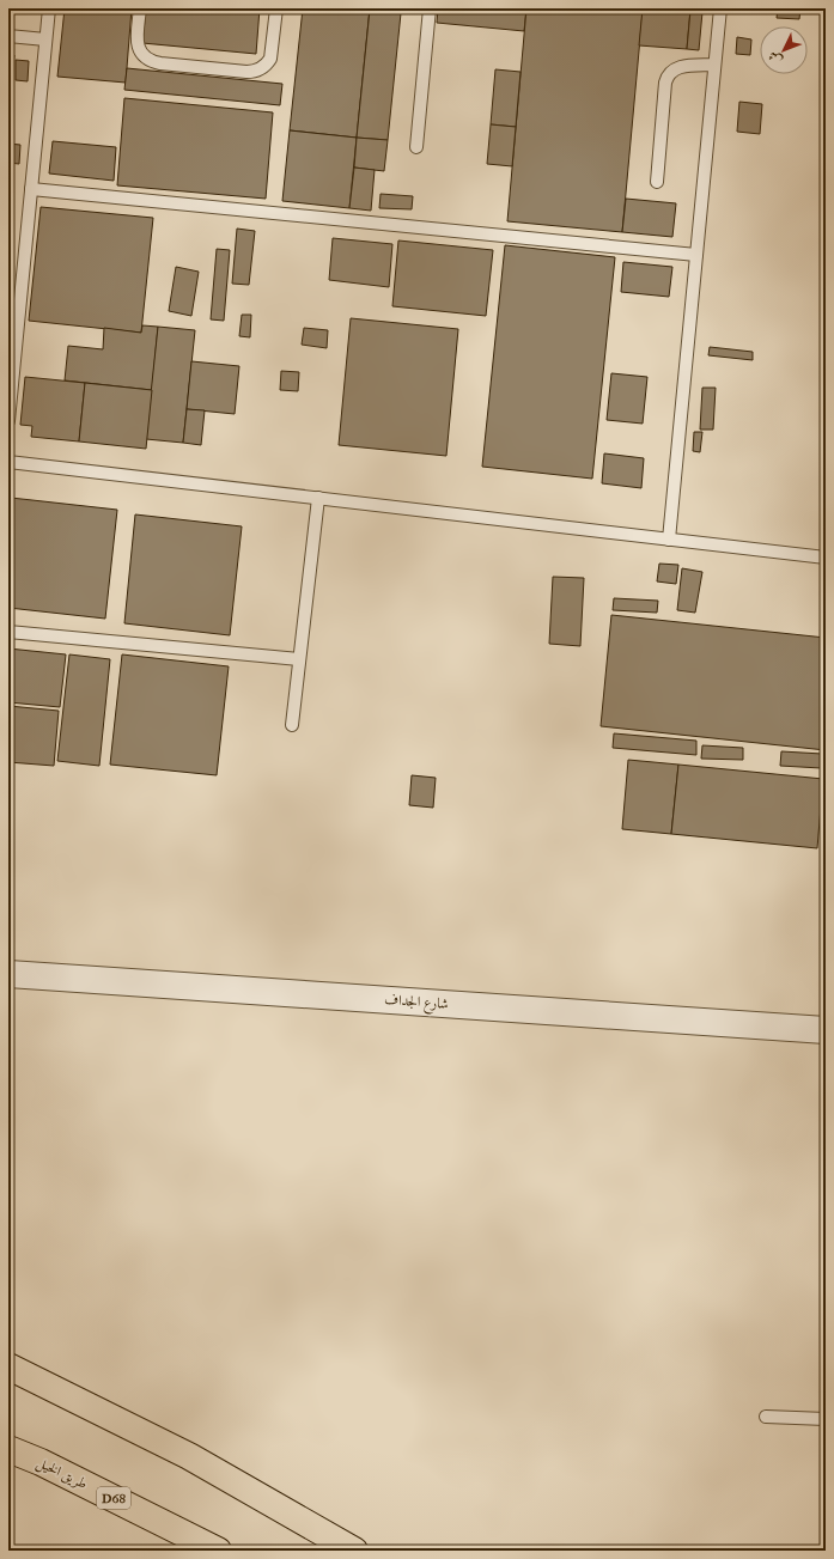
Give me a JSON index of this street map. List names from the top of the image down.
{
  "streets": {
    "highway": ["طريق الخيل", "D68"],
    "street": ["شارع الجداف"]
  },
  "north": "bottom left"
}
